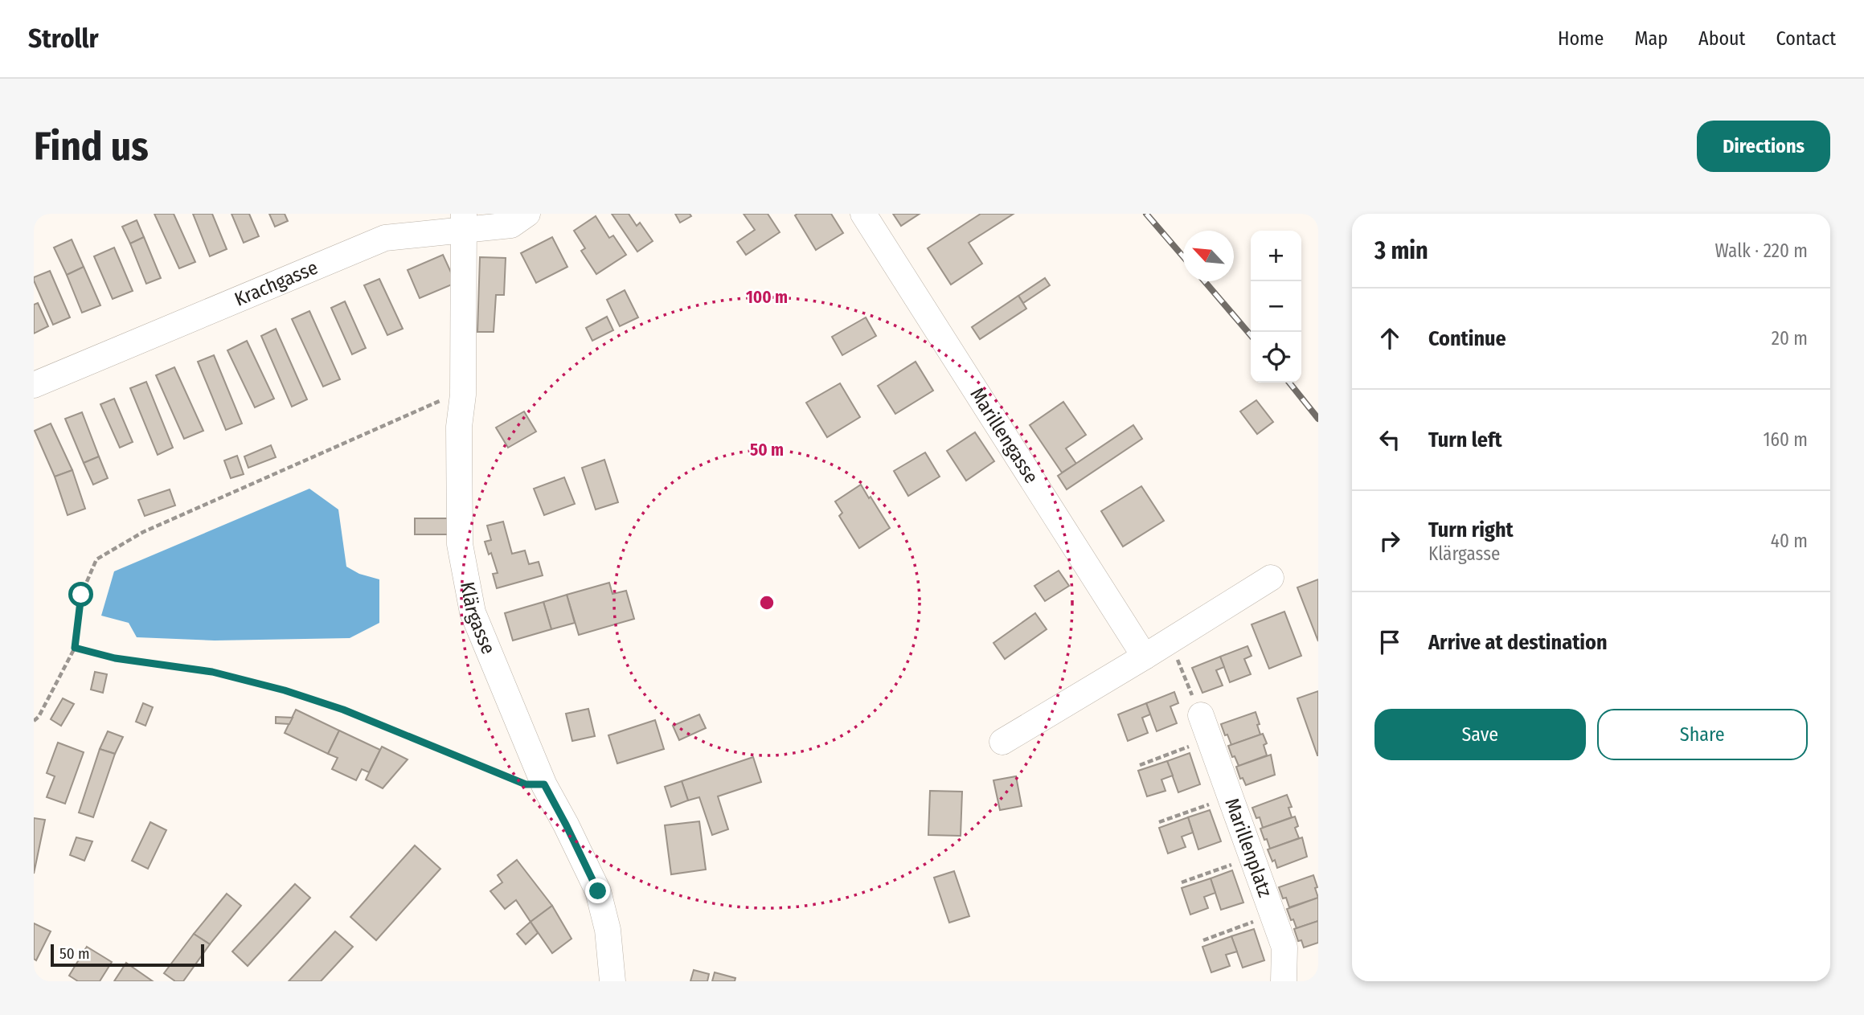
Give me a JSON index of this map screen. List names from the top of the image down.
{
  "streets": {
    "street": [
      "Krachgasse",
      "Marillengasse",
      "Klärgasse",
      "Marillenplatz"
    ]
  },
  "crossings": [
    ["Krachgasse", "Klärgasse"]
  ],
  "scale_bar": "50 m",
  "north": "top left",
  "page": {
    "header": "Strollr",
    "nav": [
      "Home",
      "Map",
      "About",
      "Contact"
    ],
    "buttons": [
      "Directions",
      ["Save", "Share"]
    ],
    "title": "Find us",
    "heading": ["3 min", "Walk · 220 m"],
    "map_buttons": ["+", "−"],
    "list": [
      ["Continue", "20 m"],
      ["Turn left", "160 m"],
      ["Turn right", "Klärgasse", "40 m"],
      "Arrive at destination"
    ],
    "scale": "50 m"
  },
  "rings": ["100 m", "50 m"]
}
